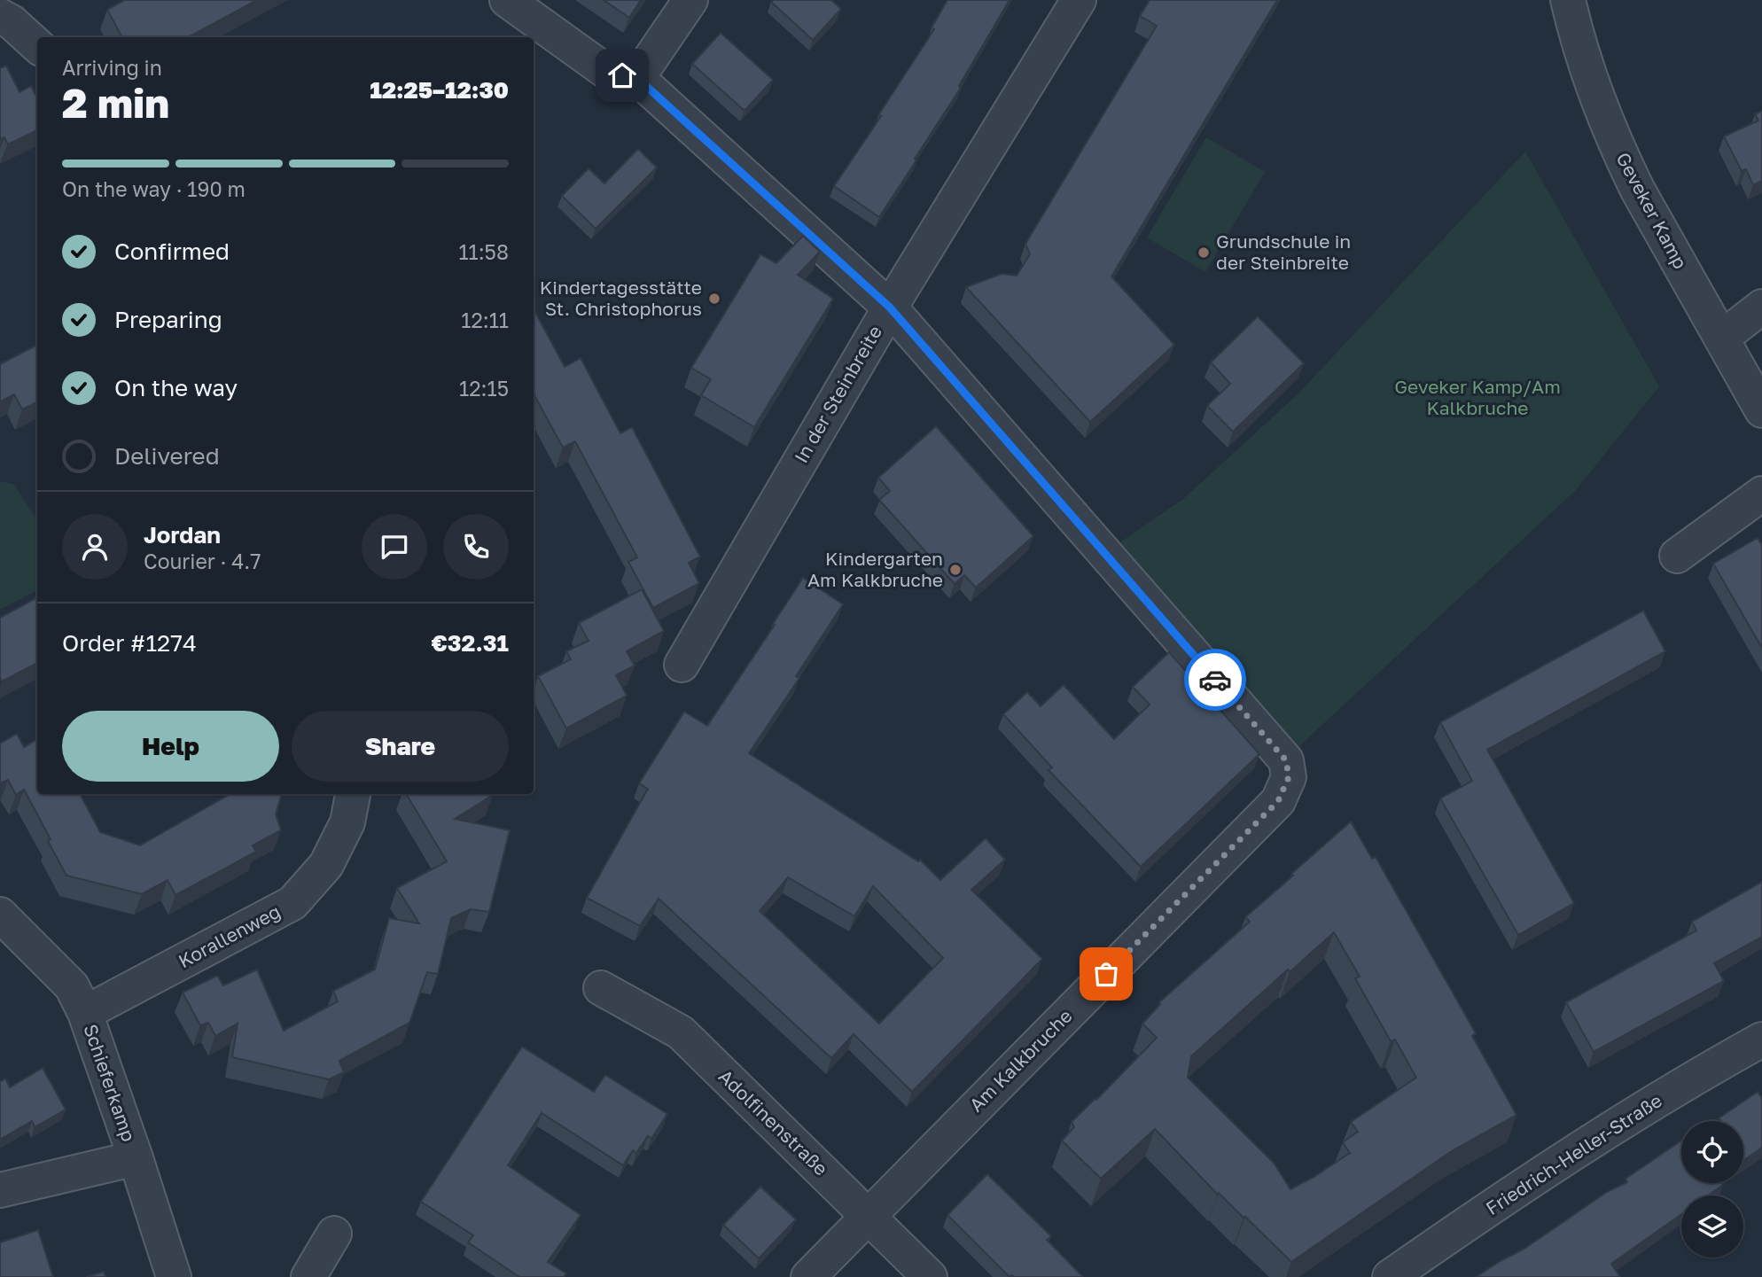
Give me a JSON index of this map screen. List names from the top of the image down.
{
  "streets": {
    "street": [
      "Geveker Kamp",
      "In der Steinbreite",
      "Korallenweg",
      "Am Kalkbruche",
      "Schieferkamp",
      "Adolfinenstraße",
      "Friedrich-Heller-Straße"
    ]
  },
  "crossings": [
    ["In der Steinbreite", "Am Kalkbruche"],
    ["Korallenweg", "Schieferkamp"],
    ["Am Kalkbruche", "Adolfinenstraße"]
  ],
  "parks": ["Geveker Kamp/Am Kalkbruche"],
  "places": ["Grundschule in der Steinbreite", "Kindertagesstätte St. Christophorus", "Kindergarten Am Kalkbruche"],
  "page": {
    "heading": ["2 min", "Arriving in", "12:25–12:30"],
    "panel": [
      "Jordan",
      "Courier · 4.7",
      "Order #1274",
      "€32.31"
    ],
    "bar": "On the way · 190 m",
    "list": [
      ["Confirmed", "11:58"],
      ["Preparing", "12:11"],
      ["On the way", "12:15"],
      "Delivered"
    ],
    "buttons": ["Help", "Share"]
  }
}
